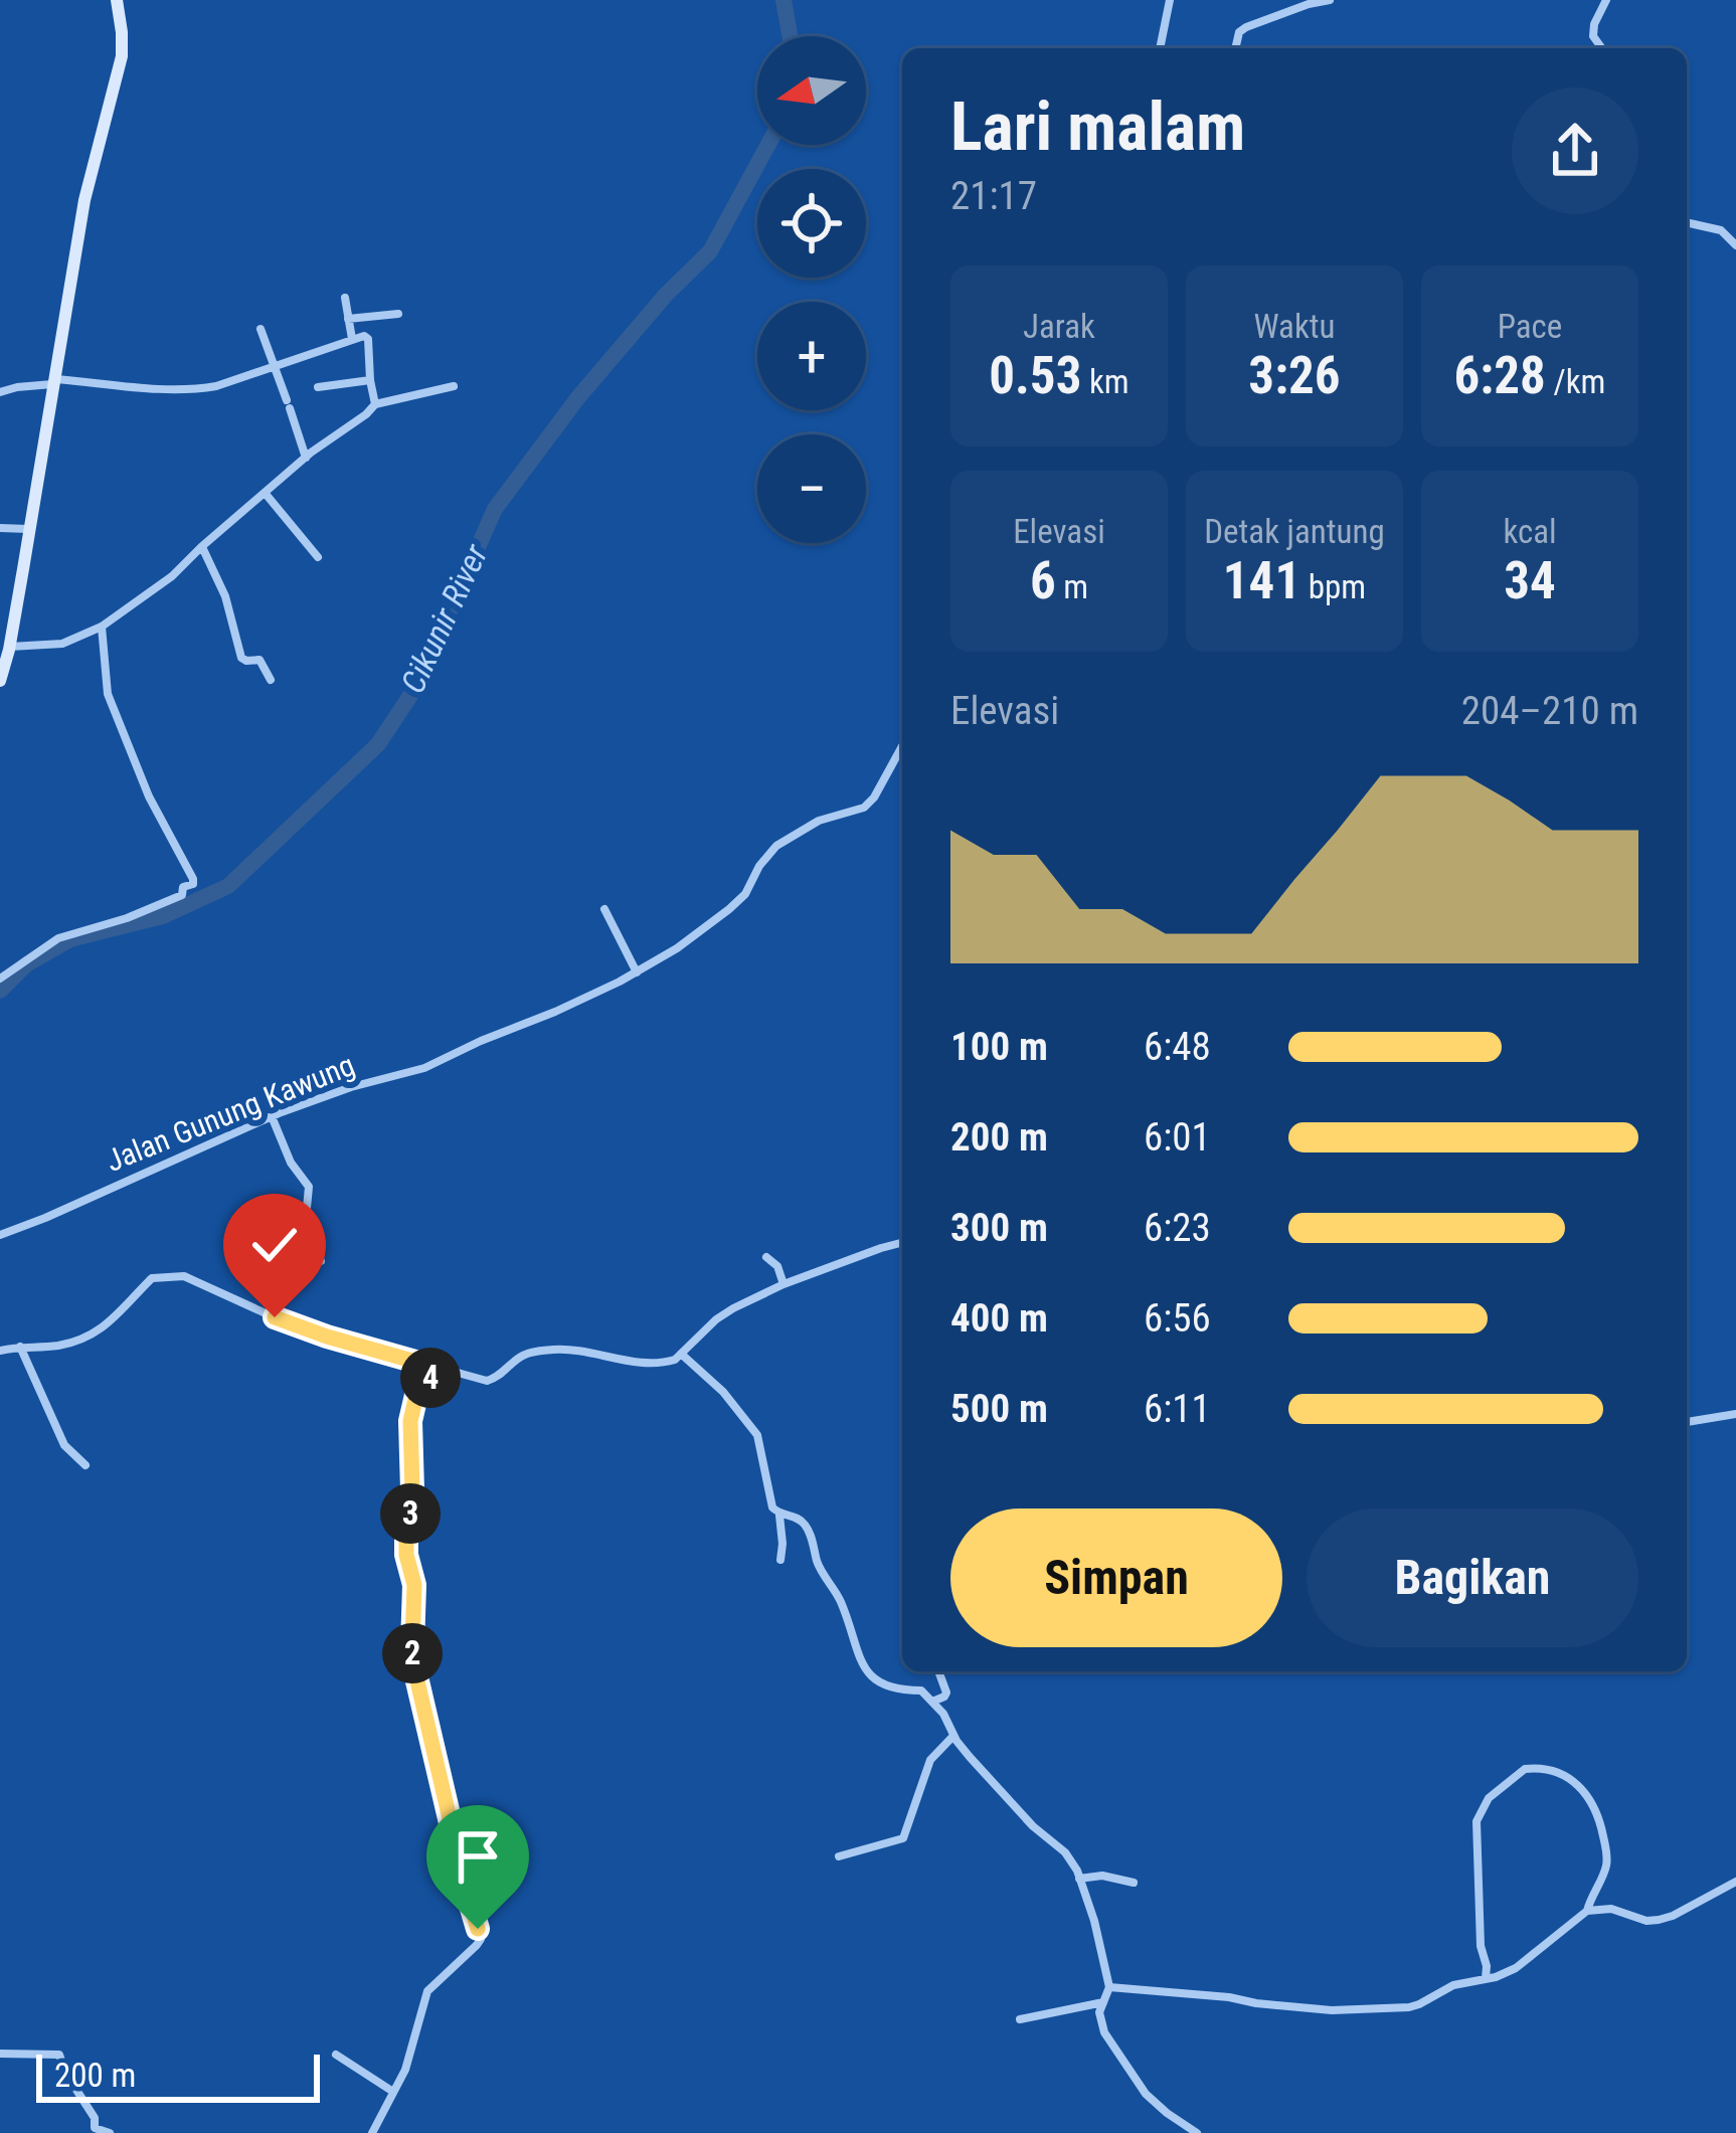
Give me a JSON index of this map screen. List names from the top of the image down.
{
  "streets": {
    "street": ["Jalan Gunung Kawung"]
  },
  "water": ["Cikunir River"],
  "scale_bar": "200 m",
  "north": "left",
  "page": {
    "map_buttons": ["+", "−"],
    "heading": ["Lari malam", "21:17"],
    "stats": [
      ["Jarak", "0.53 km"],
      ["Waktu", "3:26"],
      ["Pace", "6:28 /km"],
      ["Elevasi", "6 m"],
      ["Detak jantung", "141 bpm"],
      ["kcal", "34"]
    ],
    "chart": ["Elevasi", "204–210 m"],
    "list": [
      {
        "name": "100 m",
        "note": "6:48"
      },
      {
        "name": "200 m",
        "note": "6:01"
      },
      {
        "name": "300 m",
        "note": "6:23"
      },
      {
        "name": "400 m",
        "note": "6:56"
      },
      {
        "name": "500 m",
        "note": "6:11"
      }
    ],
    "pins": ["4", "3", "2"],
    "buttons": ["Simpan", "Bagikan"],
    "scale": "200 m"
  }
}
